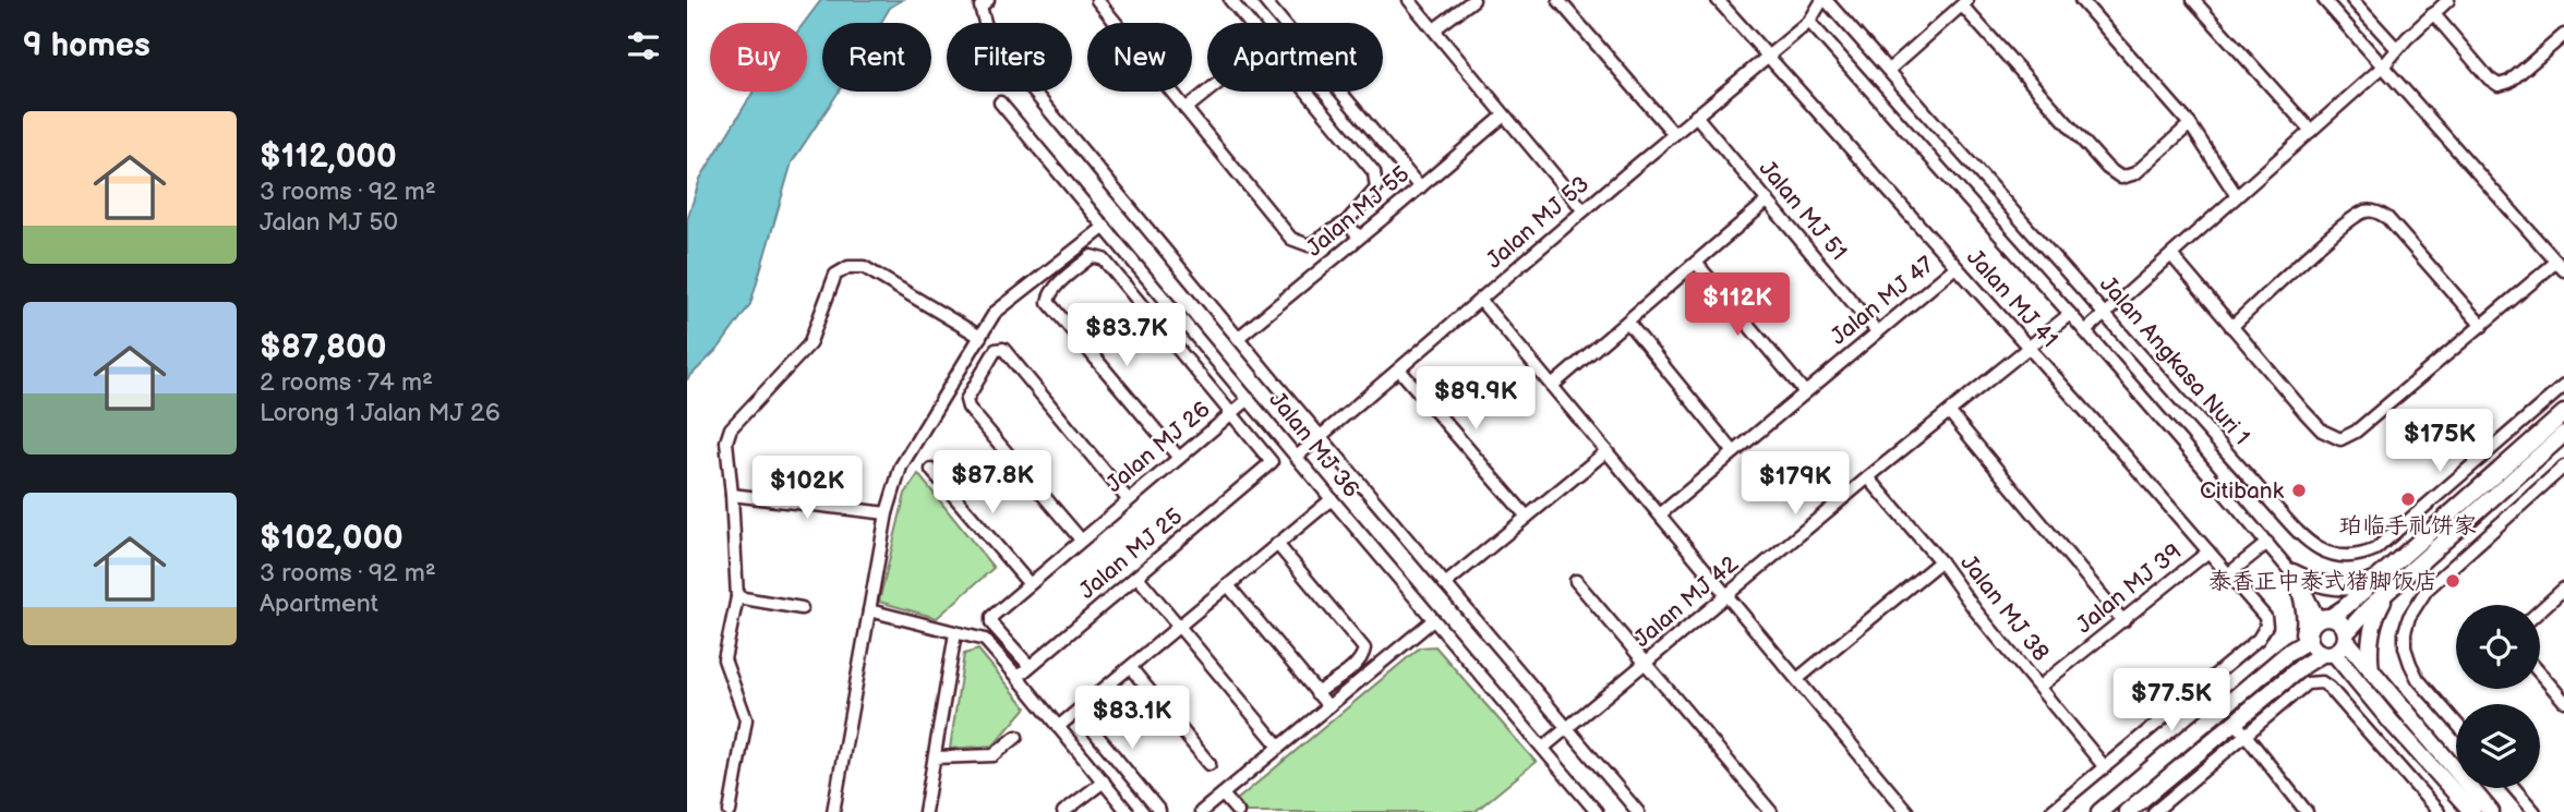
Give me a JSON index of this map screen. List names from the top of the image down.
{
  "streets": {
    "street": [
      "Jalan MJ 51",
      "Jalan MJ 55",
      "Jalan MJ 53",
      "Jalan MJ 41",
      "Jalan MJ 47",
      "Jalan Angkasa Nuri 1",
      "Jalan MJ 36",
      "Jalan MJ 26",
      "Jalan MJ 25",
      "Jalan MJ 39",
      "Jalan MJ 42",
      "Jalan MJ 38"
    ]
  },
  "crossings": [
    ["Jalan MJ 51", "Jalan MJ 53"],
    ["Jalan MJ 51", "Jalan MJ 47"],
    ["Jalan MJ 53", "Jalan MJ 41"],
    ["Jalan MJ 53", "Jalan Angkasa Nuri 1"],
    ["Jalan MJ 53", "Jalan MJ 36"],
    ["Jalan MJ 41", "Jalan MJ 47"],
    ["Jalan MJ 41", "Jalan MJ 39"],
    ["Jalan MJ 41", "Jalan MJ 42"],
    ["Jalan MJ 41", "Jalan MJ 38"],
    ["Jalan MJ 36", "Jalan MJ 26"],
    ["Jalan MJ 36", "Jalan MJ 42"],
    ["Jalan MJ 26", "Jalan MJ 25"],
    ["Jalan MJ 39", "Jalan MJ 38"],
    ["Jalan MJ 42", "Jalan MJ 38"]
  ],
  "places": ["Citibank", "珀临手礼饼家", "泰香正中泰式猪脚饭店"],
  "page": {
    "heading": "9 homes",
    "chip": [
      "Buy",
      "Rent",
      "Filters",
      "New",
      "Apartment"
    ],
    "list": [
      {
        "name": "$112,000",
        "note": "3 rooms · 92 m² · Jalan MJ 50"
      },
      {
        "name": "$87,800",
        "note": "2 rooms · 74 m² · Lorong 1 Jalan MJ 26"
      },
      {
        "name": "$102,000",
        "note": "3 rooms · 92 m² · Apartment"
      }
    ],
    "price": [
      "$112K",
      "$83.7K",
      "$89.9K",
      "$175K",
      "$87.8K",
      "$179K",
      "$102K",
      "$77.5K",
      "$83.1K"
    ]
  }
}
